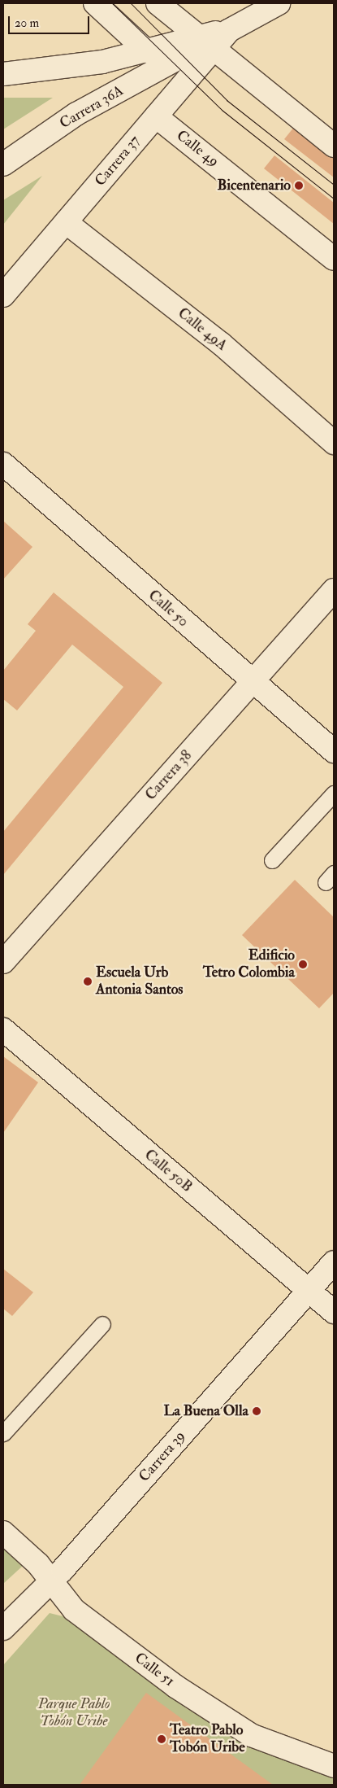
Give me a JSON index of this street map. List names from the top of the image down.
{
  "streets": {
    "street": [
      "Carrera 36A",
      "Calle 49",
      "Carrera 37",
      "Calle 49A",
      "Calle 50",
      "Carrera 38",
      "Calle 50B",
      "Carrera 39",
      "Calle 51"
    ]
  },
  "crossings": [
    ["Carrera 36A", "Carrera 37"],
    ["Calle 49", "Carrera 37"],
    ["Carrera 37", "Calle 49A"],
    ["Calle 50", "Carrera 38"],
    ["Calle 50B", "Carrera 39"],
    ["Carrera 39", "Calle 51"]
  ],
  "parks": ["Parque Pablo Tobón Uribe"],
  "places": [
    "Bicentenario",
    "Edificio Tetro Colombia",
    "Escuela Urb Antonia Santos",
    "La Buena Olla",
    "Teatro Pablo Tobón Uribe"
  ],
  "scale_bar": "20 m"
}
